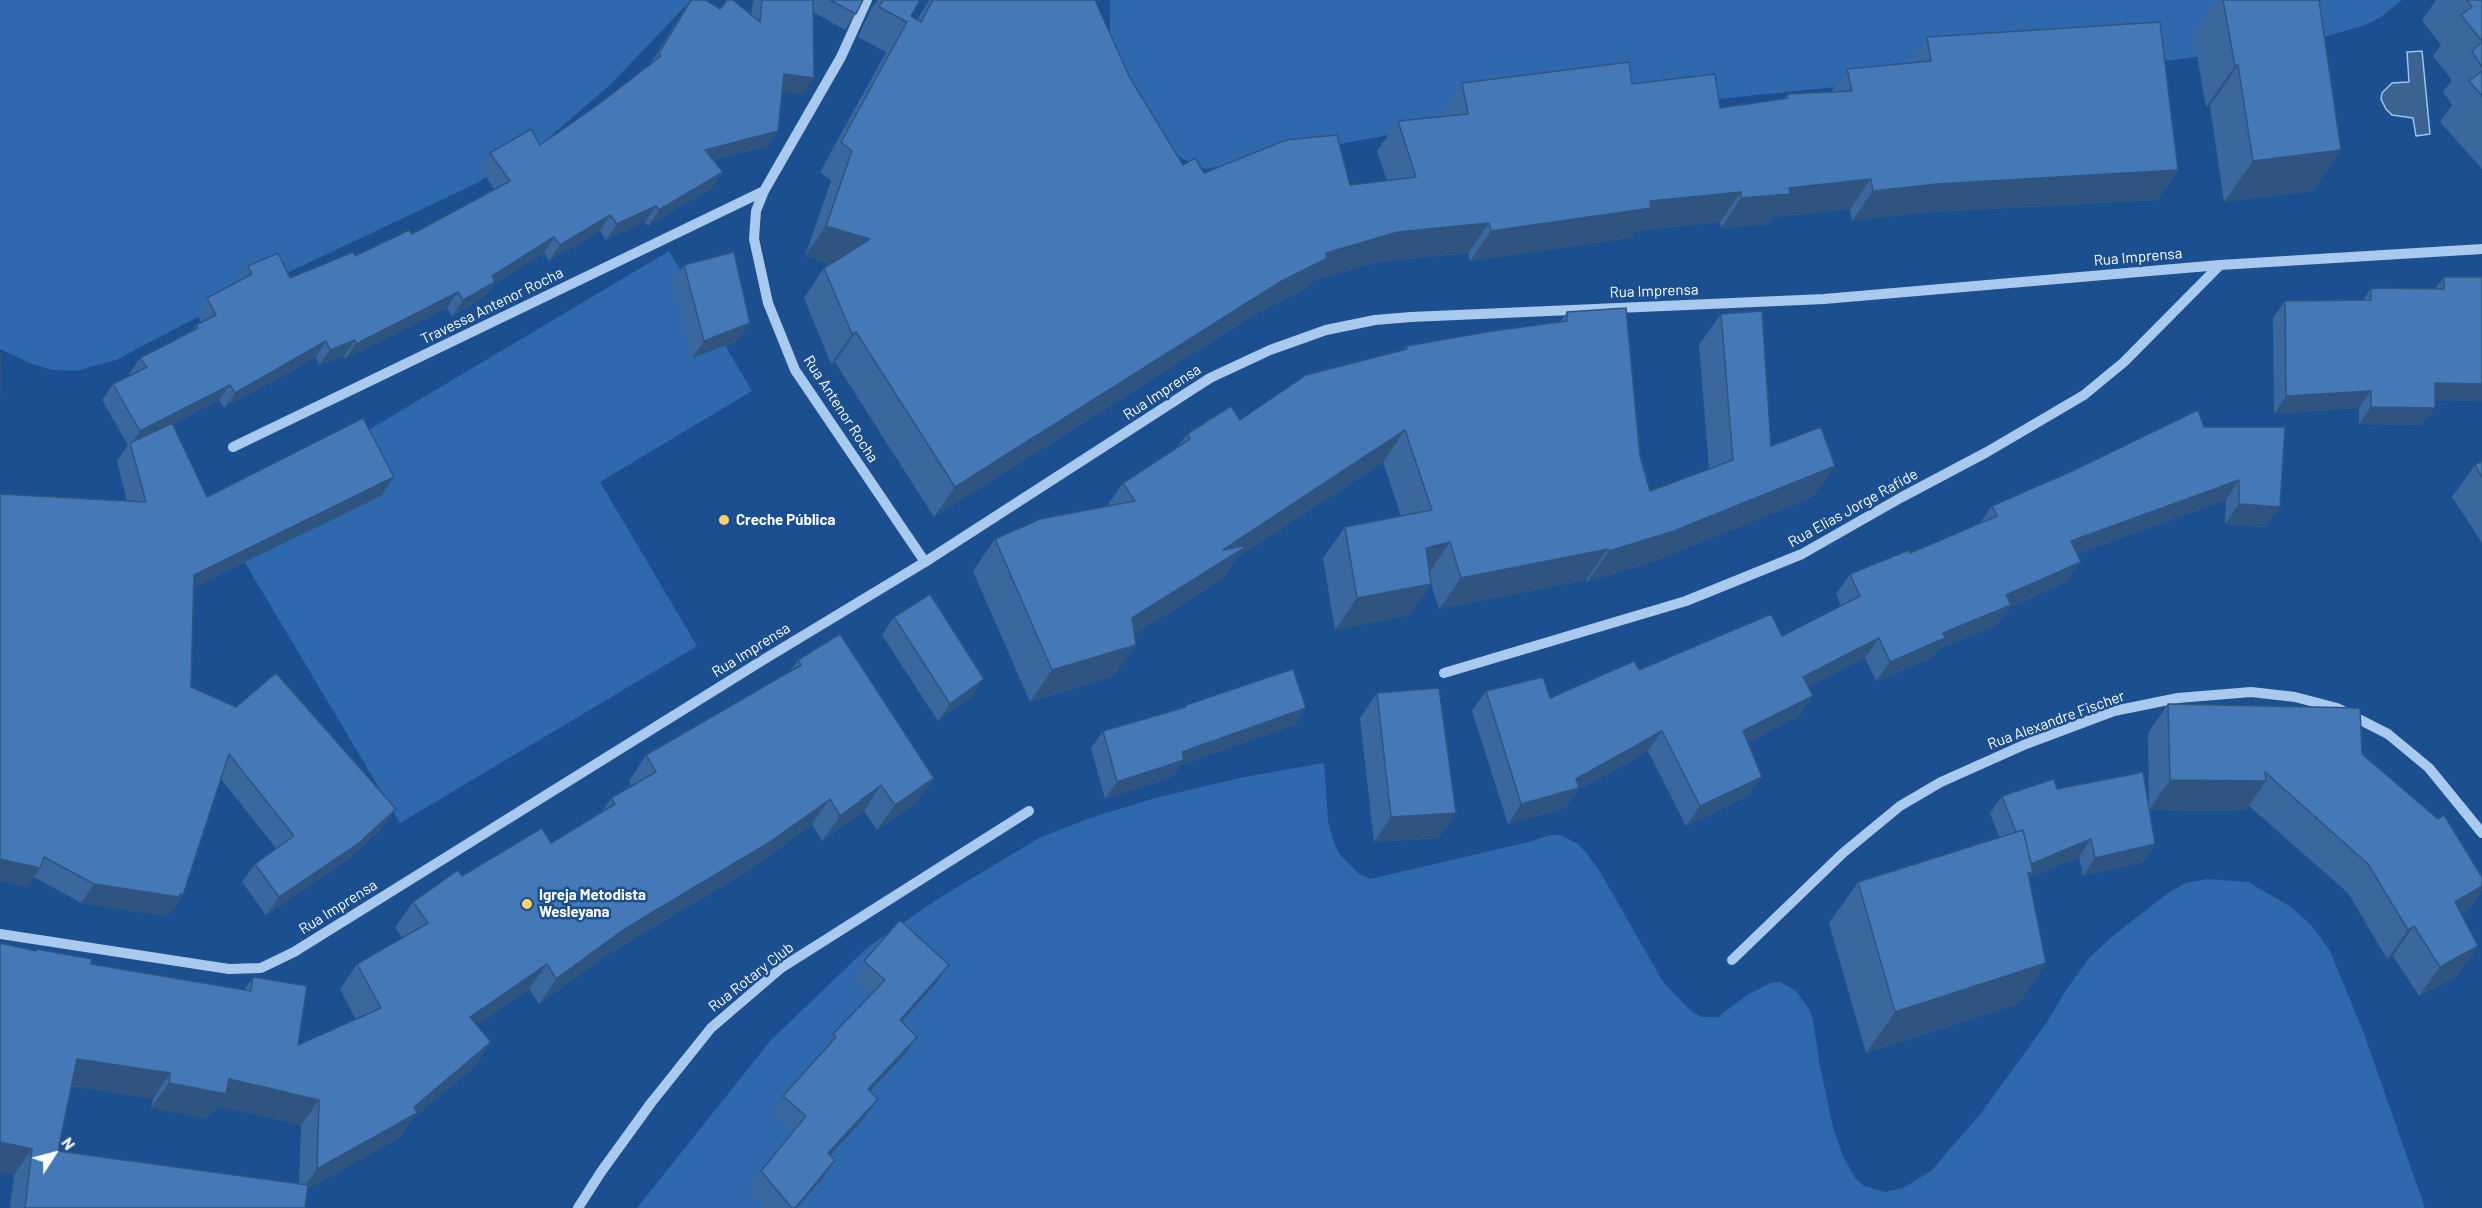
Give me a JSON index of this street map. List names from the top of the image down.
{
  "streets": {
    "street": [
      "Rua Imprensa",
      "Travessa Antenor Rocha",
      "Rua Antenor Rocha",
      "Rua Elias Jorge Rafide",
      "Rua Alexandre Fischer",
      "Rua Rotary Club"
    ]
  },
  "crossings": [
    ["Rua Imprensa", "Rua Antenor Rocha"],
    ["Rua Imprensa", "Rua Elias Jorge Rafide"],
    ["Travessa Antenor Rocha", "Rua Antenor Rocha"]
  ],
  "places": ["Creche Pública", "Igreja Metodista Wesleyana"],
  "north": "top right"
}
